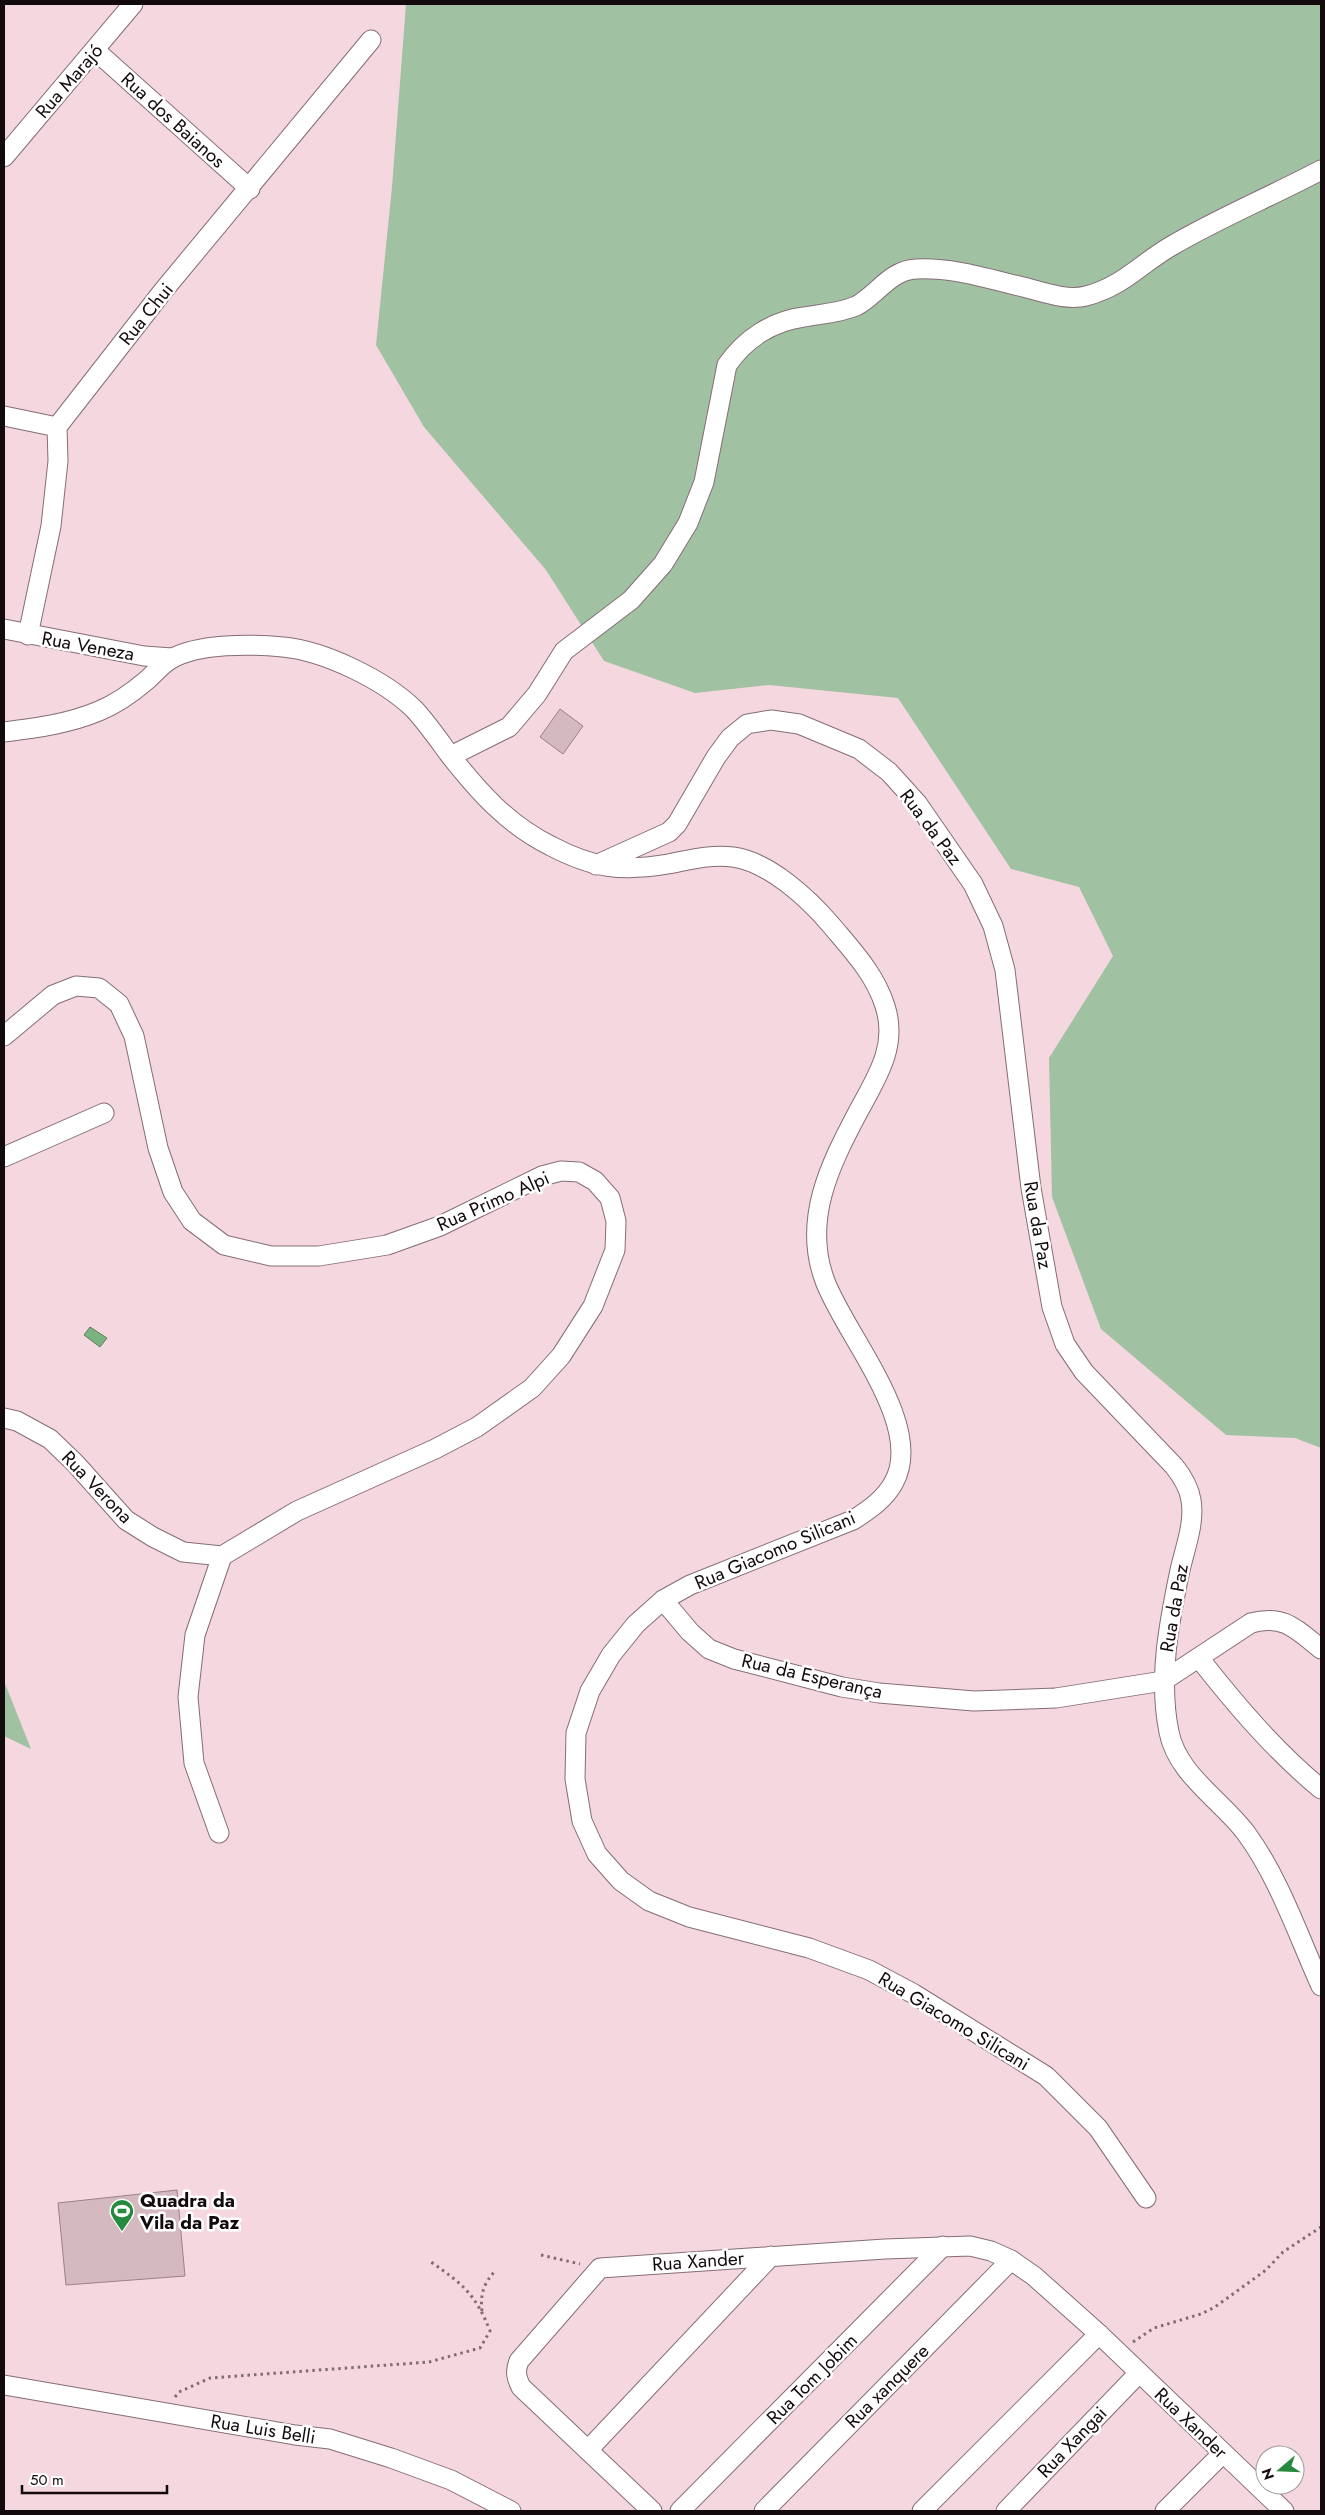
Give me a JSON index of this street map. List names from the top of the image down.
{
  "streets": {
    "street": [
      "Rua Marajó",
      "Rua dos Baianos",
      "Rua Chui",
      "Rua Veneza",
      "Rua da Paz",
      "Rua Primo Alpi",
      "Rua Verona",
      "Rua Giacomo Silicani",
      "Rua da Esperança",
      "Rua Xander",
      "Rua Tom Jobim",
      "Rua xanquere",
      "Rua Luis Belli",
      "Rua Xangai"
    ]
  },
  "crossings": [
    ["Rua Marajó", "Rua dos Baianos"],
    ["Rua dos Baianos", "Rua Chui"],
    ["Rua Veneza", "Rua Giacomo Silicani"],
    ["Rua da Paz", "Rua Giacomo Silicani"],
    ["Rua da Paz", "Rua da Esperança"],
    ["Rua Primo Alpi", "Rua Verona"],
    ["Rua Giacomo Silicani", "Rua da Esperança"],
    ["Rua Xander", "Rua Tom Jobim"],
    ["Rua Xander", "Rua xanquere"],
    ["Rua Xander", "Rua Xangai"]
  ],
  "places": {
    "sports": ["Quadra da Vila da Paz"]
  },
  "scale_bar": "50 m",
  "north": "left"
}
